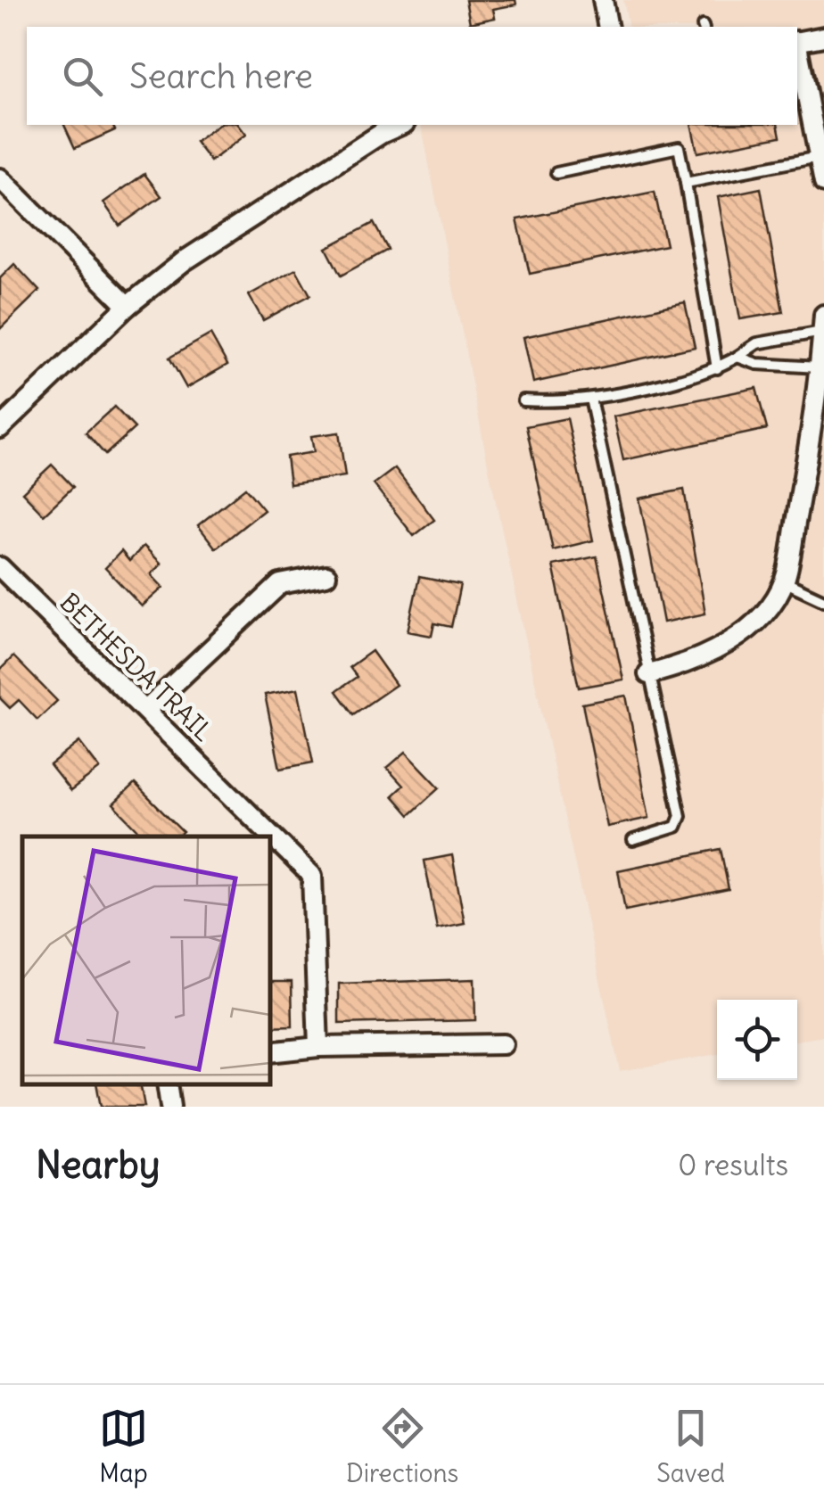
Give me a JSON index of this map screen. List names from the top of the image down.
{
  "streets": {
    "street": ["BETHESDA TRAIL"]
  },
  "page": {
    "search": "Search here",
    "heading": ["Nearby", "0 results"],
    "nav": ["Map", "Directions", "Saved"]
  }
}
